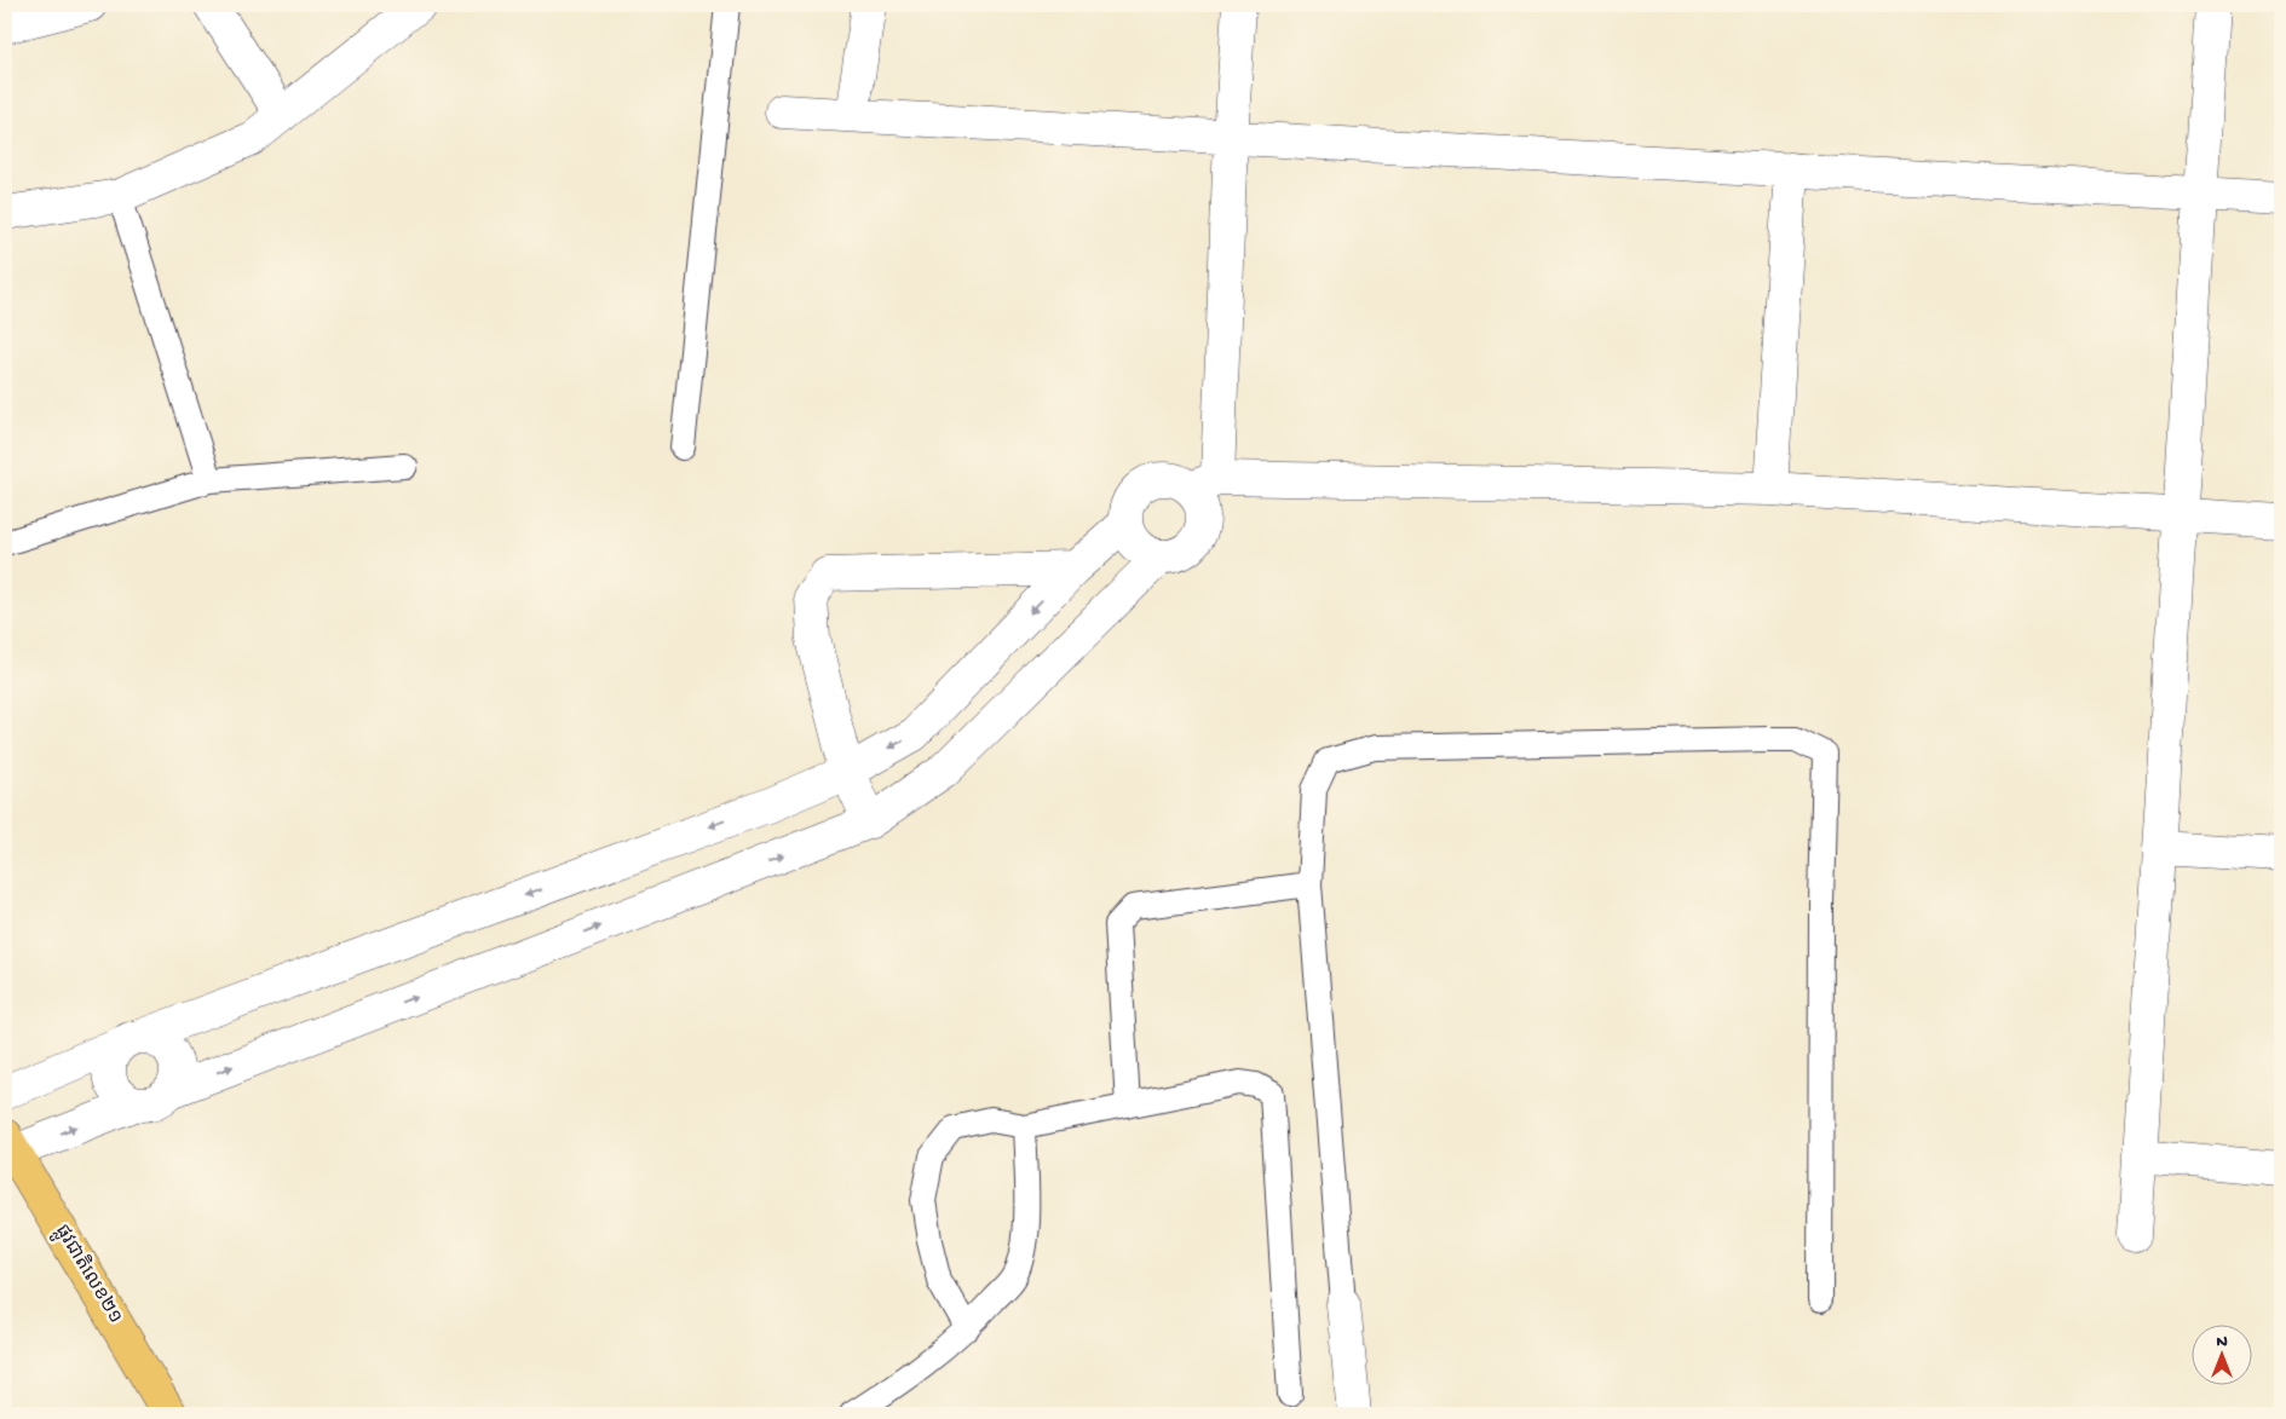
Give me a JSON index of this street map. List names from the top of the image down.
{
  "streets": {
    "main road": ["ផ្លូវជាតិលេខ២១"]
  },
  "north": "top"
}
